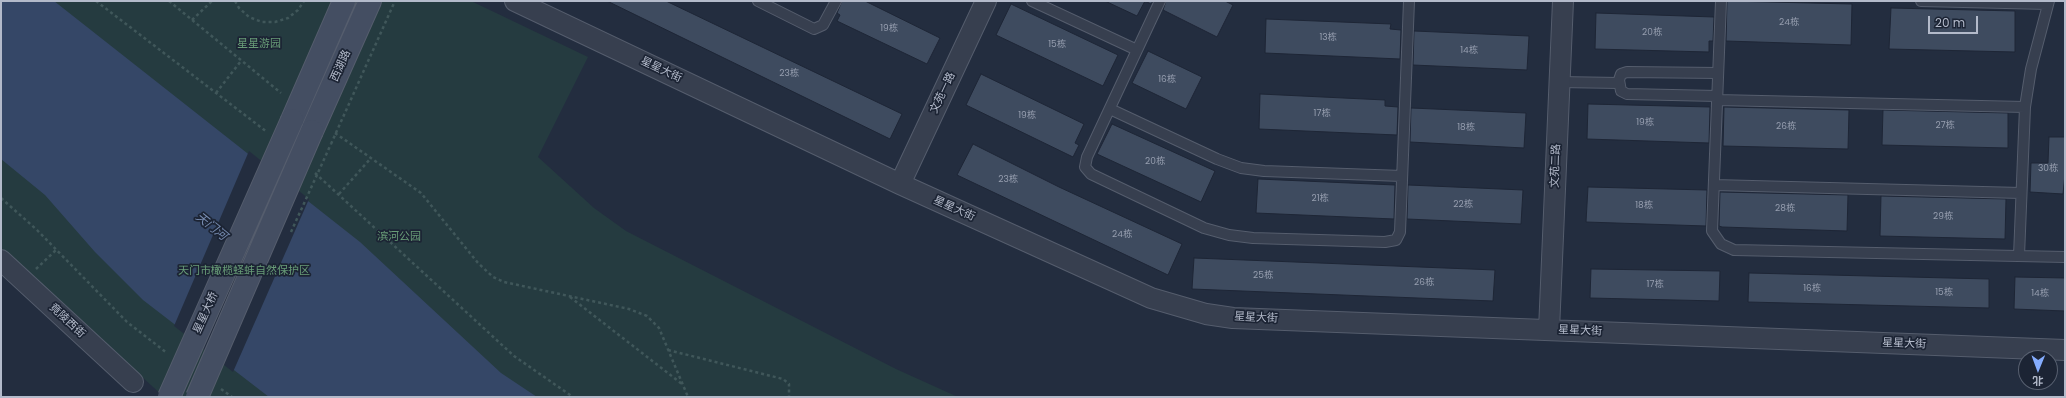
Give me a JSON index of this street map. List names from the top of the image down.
{
  "streets": {
    "main road": ["西湖路", "星星大桥"],
    "street": [
      "星星大街",
      "文苑一路",
      "文苑二路",
      "竟陵西街"
    ]
  },
  "crossings": [
    ["星星大街", "文苑一路"],
    ["星星大街", "文苑二路"]
  ],
  "water": ["天门河"],
  "parks": ["星星游园", "滨河公园", "天门市橄榄蛏蚌自然保护区"],
  "house_numbers": [
    "24栋",
    "19栋",
    "20栋",
    "13栋",
    "15栋",
    "14栋",
    "23栋",
    "16栋",
    "17栋",
    "19栋",
    "19栋",
    "27栋",
    "26栋",
    "18栋",
    "20栋",
    "30栋",
    "23栋",
    "21栋",
    "22栋",
    "18栋",
    "28栋",
    "29栋",
    "24栋",
    "25栋",
    "26栋",
    "17栋",
    "16栋",
    "15栋",
    "14栋"
  ],
  "scale_bar": "20 m",
  "north": "bottom"
}
